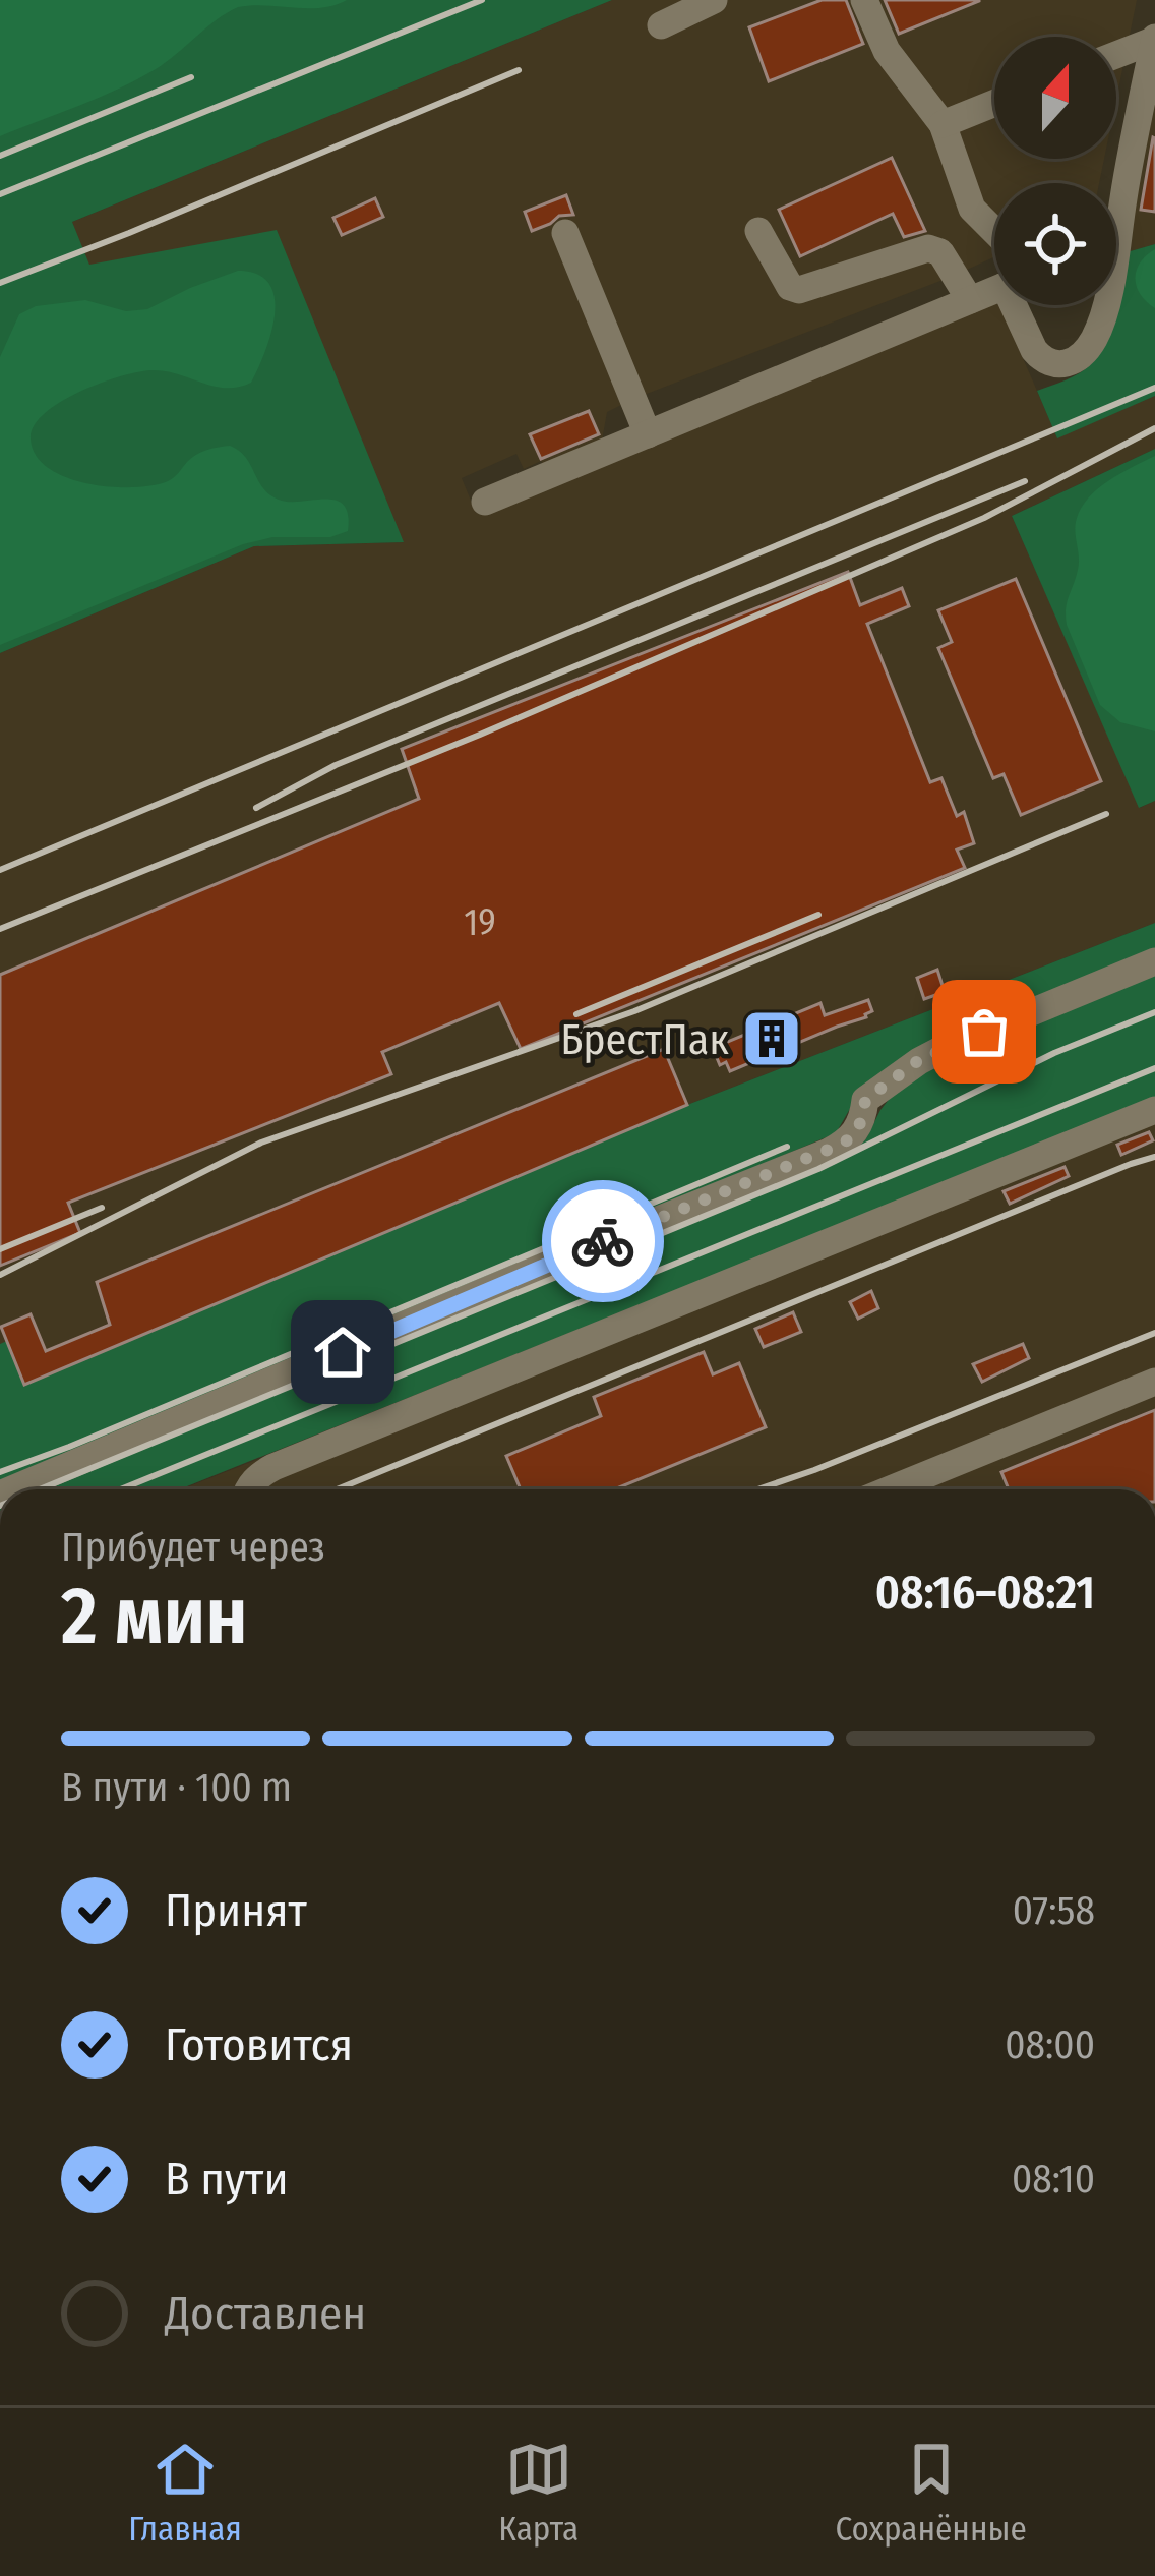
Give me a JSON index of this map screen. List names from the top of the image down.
{
  "places": {
    "building": ["БрестПак"]
  },
  "house_numbers": ["19"],
  "north": "top",
  "page": {
    "heading": ["2 мин", "Прибудет через", "08:16–08:21"],
    "bar": "В пути · 100 m",
    "list": [
      ["Принят", "07:58"],
      ["Готовится", "08:00"],
      ["В пути", "08:10"],
      "Доставлен"
    ],
    "tabs": ["Главная", "Карта", "Сохранённые"]
  }
}
